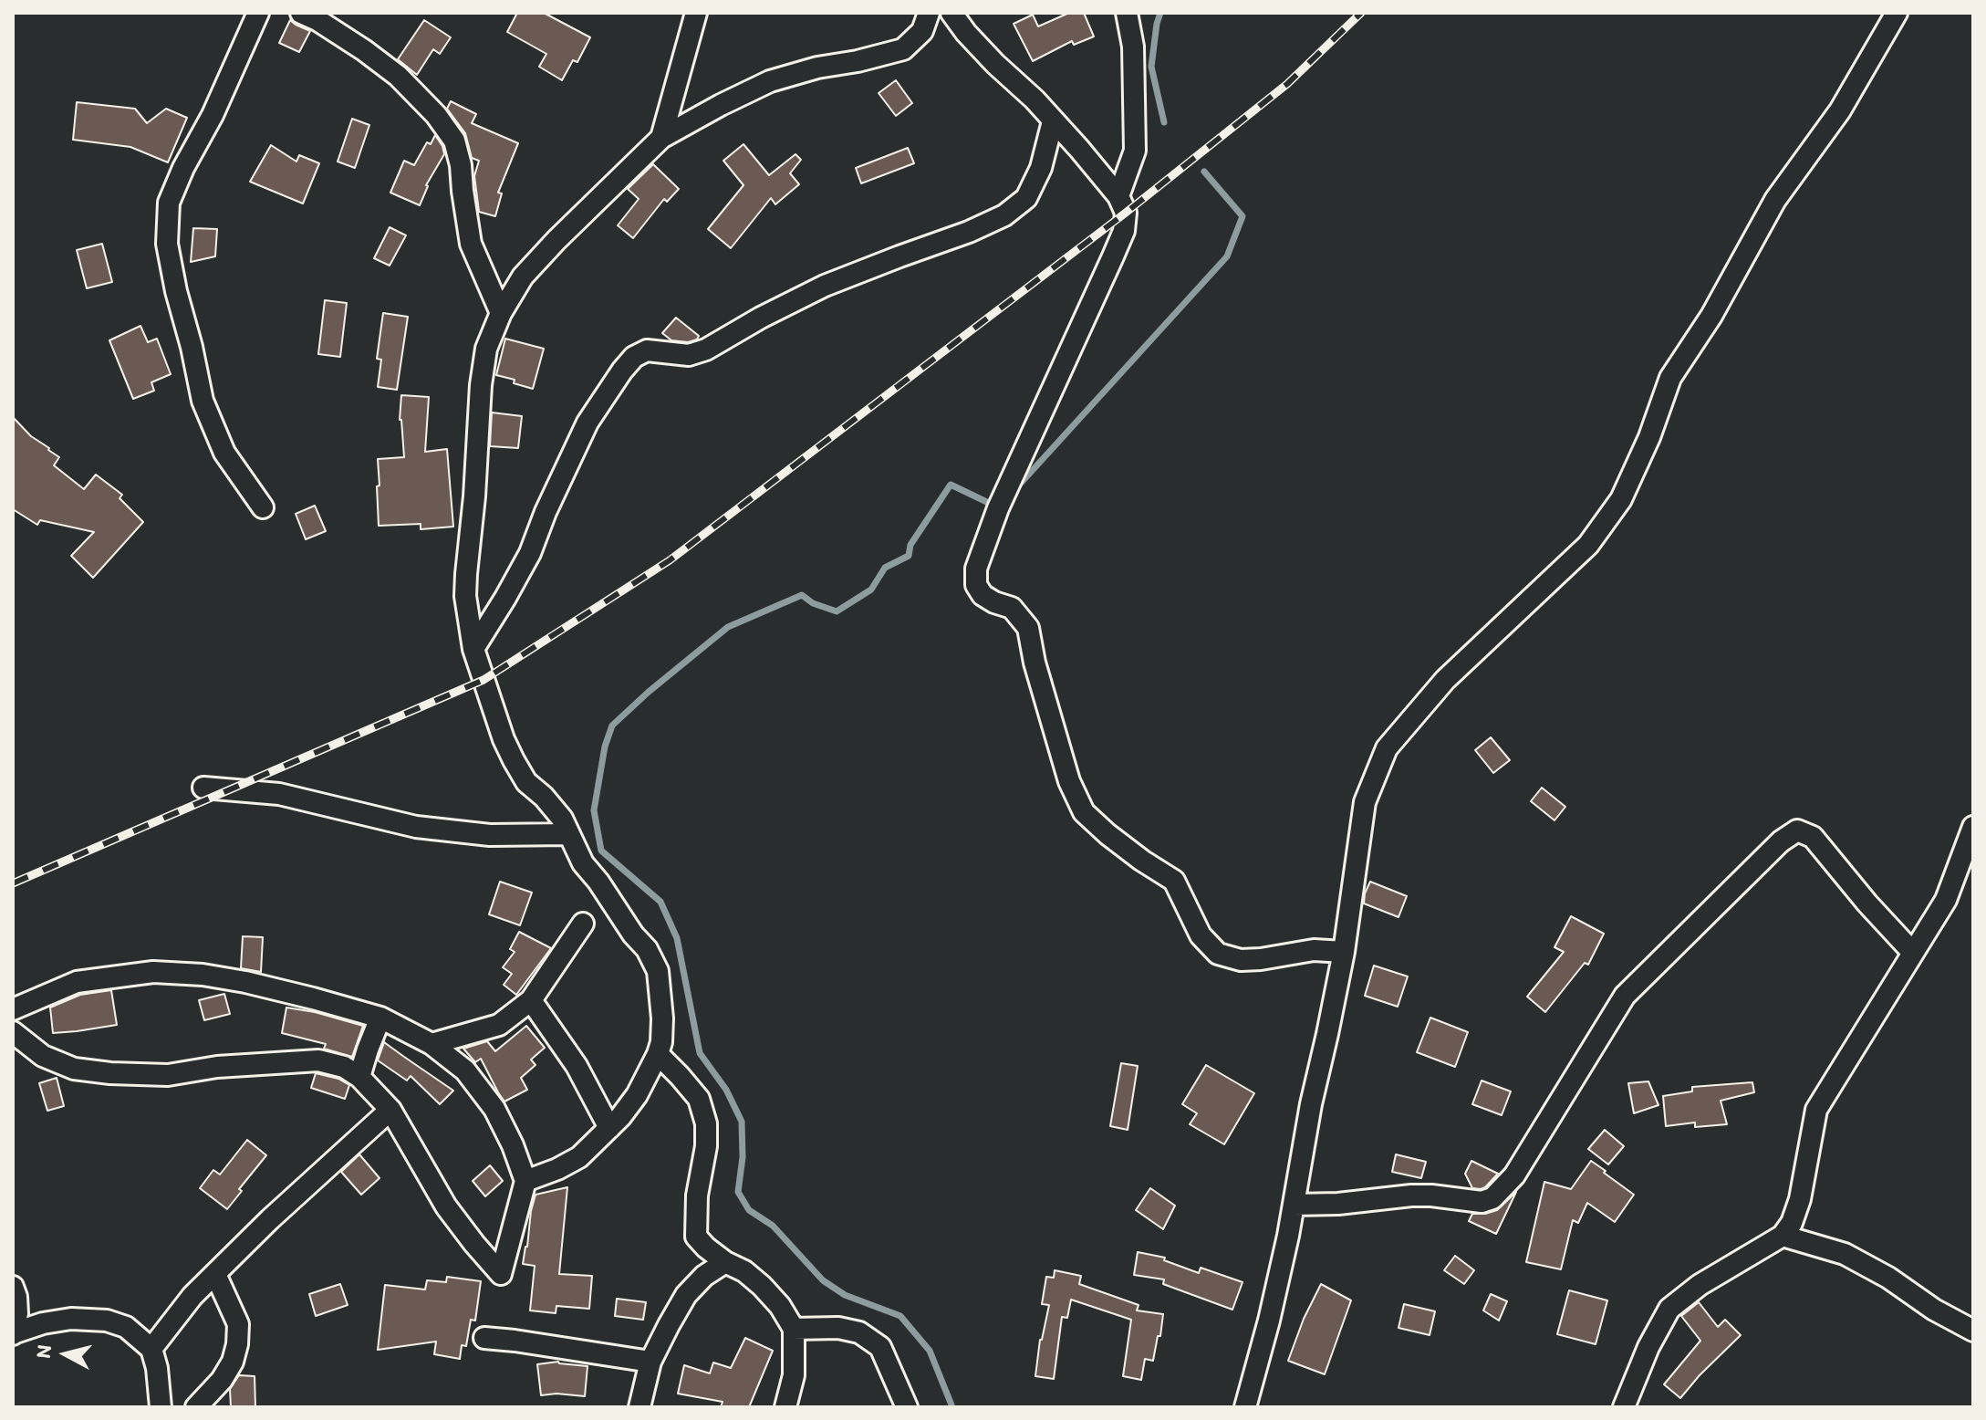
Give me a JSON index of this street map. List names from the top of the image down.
{
  "north": "left"
}
